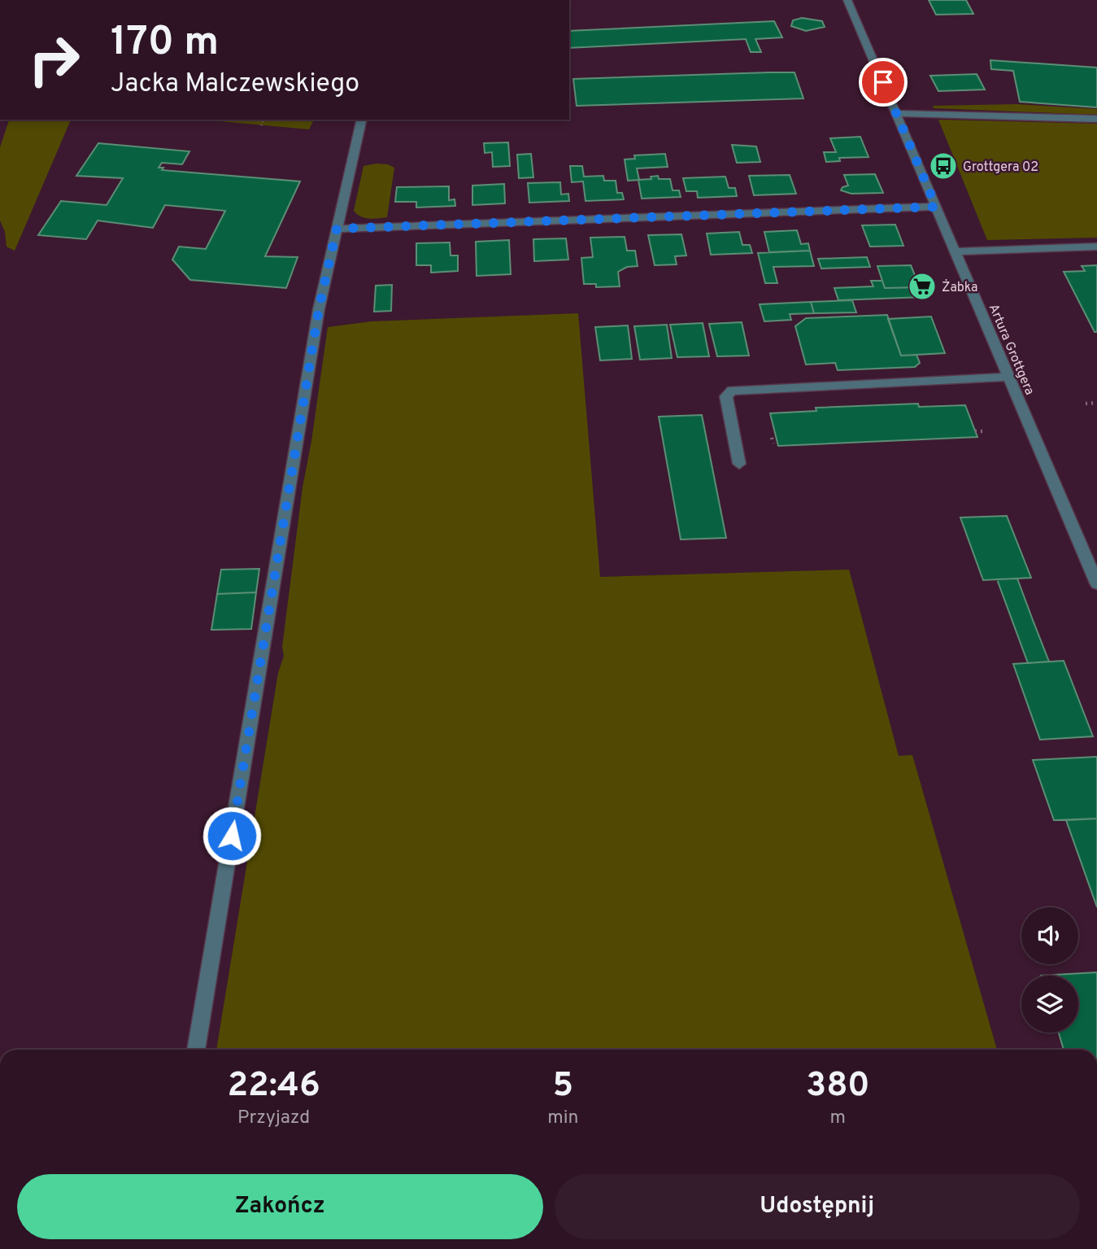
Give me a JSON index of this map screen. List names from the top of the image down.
{
  "streets": {
    "street": ["Artura Grottgera"]
  },
  "places": {
    "bus stop": ["Grottgera 02"],
    "supermarket": ["Żabka"]
  },
  "page": {
    "turn": ["170 m", "Jacka Malczewskiego"],
    "eta": [
      "22:46",
      "Przyjazd",
      "5",
      "min",
      "380",
      "m"
    ],
    "buttons": ["Zakończ", "Udostępnij"]
  }
}
